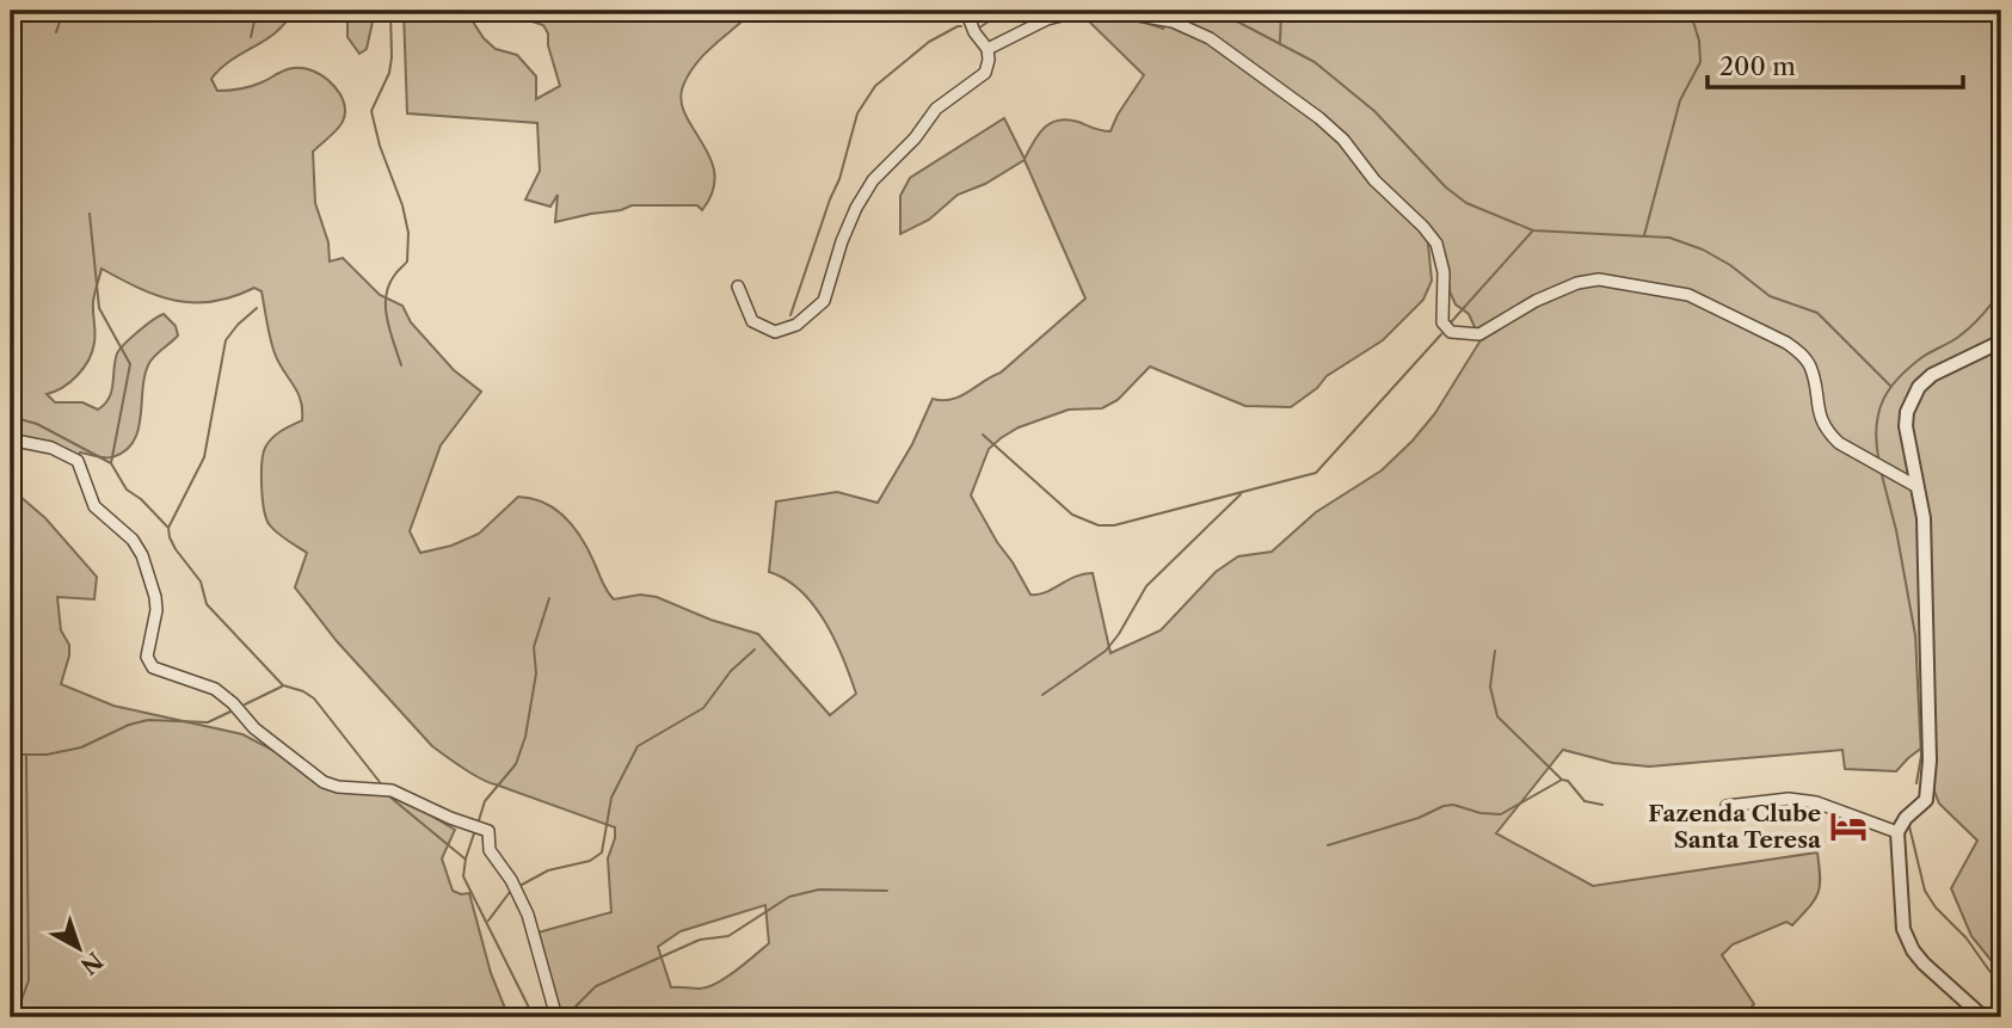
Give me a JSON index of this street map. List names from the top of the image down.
{
  "places": {
    "hotel": ["Fazenda Clube Santa Teresa"]
  },
  "scale_bar": "200 m",
  "north": "bottom right"
}
